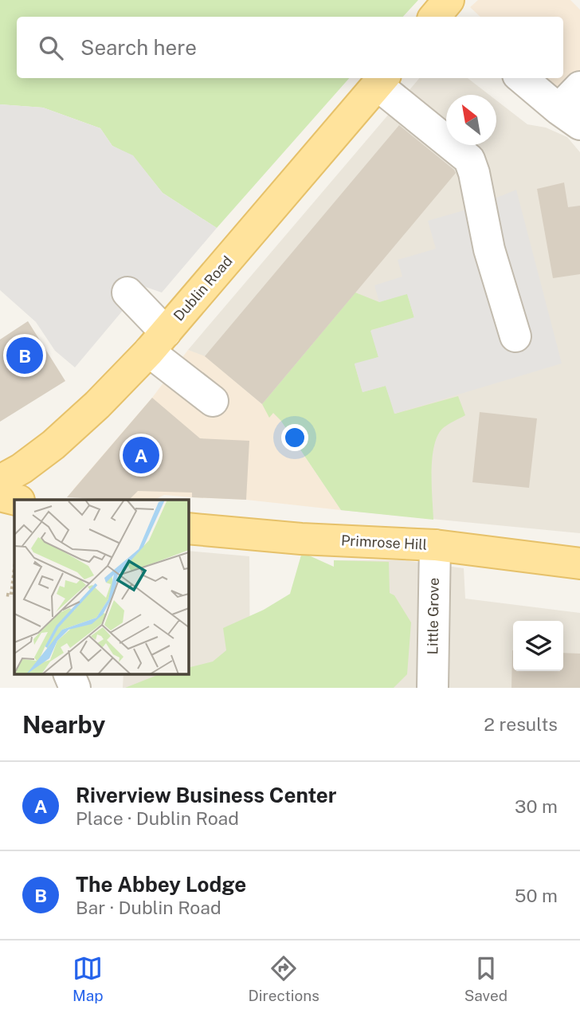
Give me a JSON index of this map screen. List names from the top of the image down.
{
  "streets": {
    "main road": ["Dublin Road", "Primrose Hill"],
    "street": ["Little Grove"]
  },
  "crossings": [
    ["Primrose Hill", "Little Grove"]
  ],
  "north": "top left",
  "page": {
    "search": "Search here",
    "pins": ["B", "A"],
    "heading": ["Nearby", "2 results"],
    "list": [
      {
        "mark": "A",
        "name": "Riverview Business Center",
        "note": "Place · Dublin Road",
        "value": "30 m"
      },
      {
        "mark": "B",
        "name": "The Abbey Lodge",
        "note": "Bar · Dublin Road",
        "value": "50 m"
      }
    ],
    "nav": ["Map", "Directions", "Saved"]
  }
}
